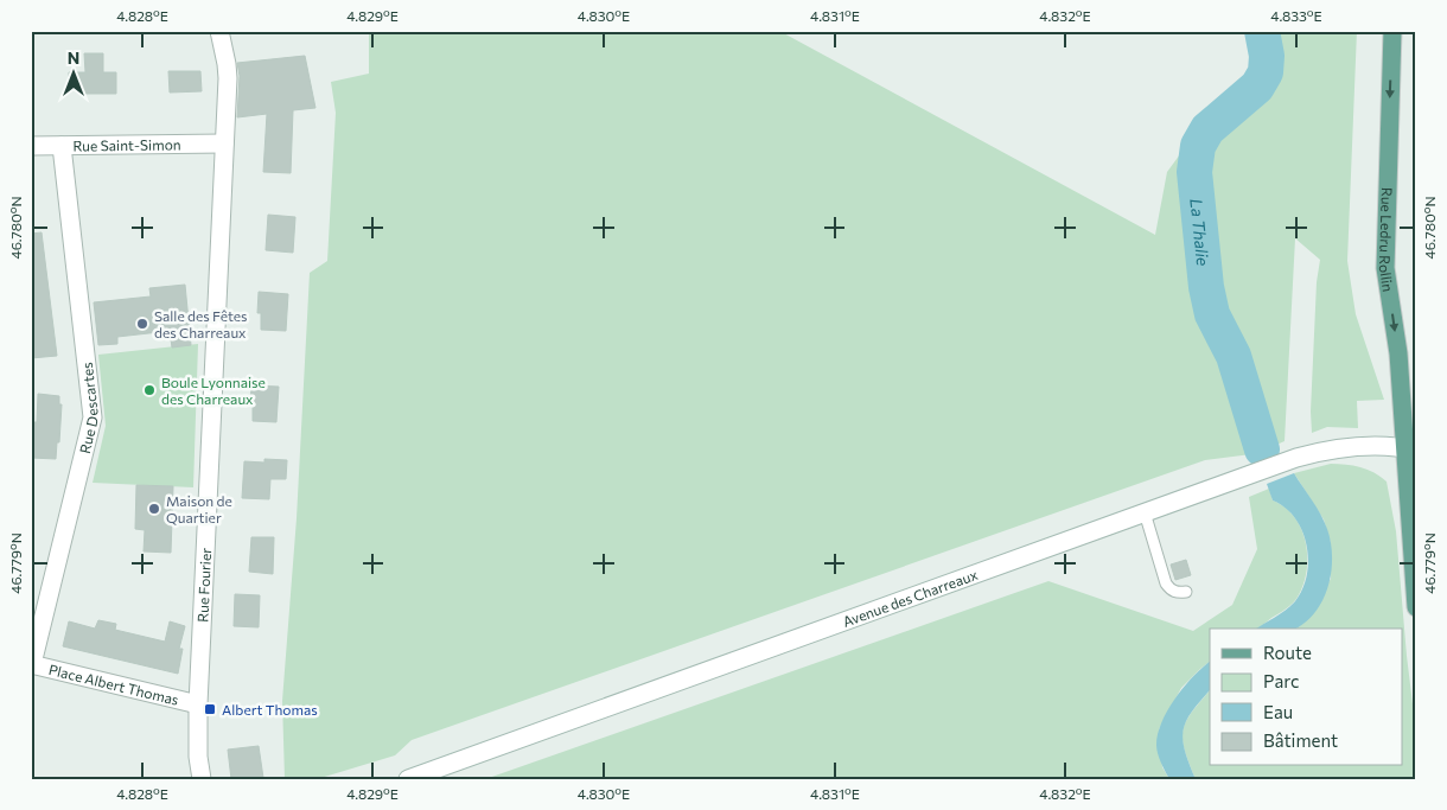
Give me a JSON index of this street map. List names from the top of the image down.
{
  "streets": {
    "main road": ["Rue Ledru Rollin"],
    "street": [
      "Rue Saint-Simon",
      "Rue Descartes",
      "Rue Fourier",
      "Avenue des Charreaux",
      "Place Albert Thomas"
    ]
  },
  "crossings": [
    ["Rue Saint-Simon", "Rue Descartes"],
    ["Rue Saint-Simon", "Rue Fourier"],
    ["Rue Ledru Rollin", "Avenue des Charreaux"],
    ["Rue Descartes", "Place Albert Thomas"],
    ["Rue Fourier", "Place Albert Thomas"]
  ],
  "one_way": ["Rue Ledru Rollin"],
  "water": ["La Thalie"],
  "places": {
    "other": ["Salle des Fêtes des Charreaux", "Boule Lyonnaise des Charreaux", "Maison de Quartier"],
    "transit": ["Albert Thomas"]
  },
  "legend": [
    "Route",
    "Parc",
    "Eau",
    "Bâtiment"
  ],
  "north": "top",
  "coordinates": [
    "4.828°E",
    "4.829°E",
    "4.830°E",
    "4.831°E",
    "4.832°E",
    "4.833°E",
    "46.780°N",
    "46.779°N"
  ]
}
